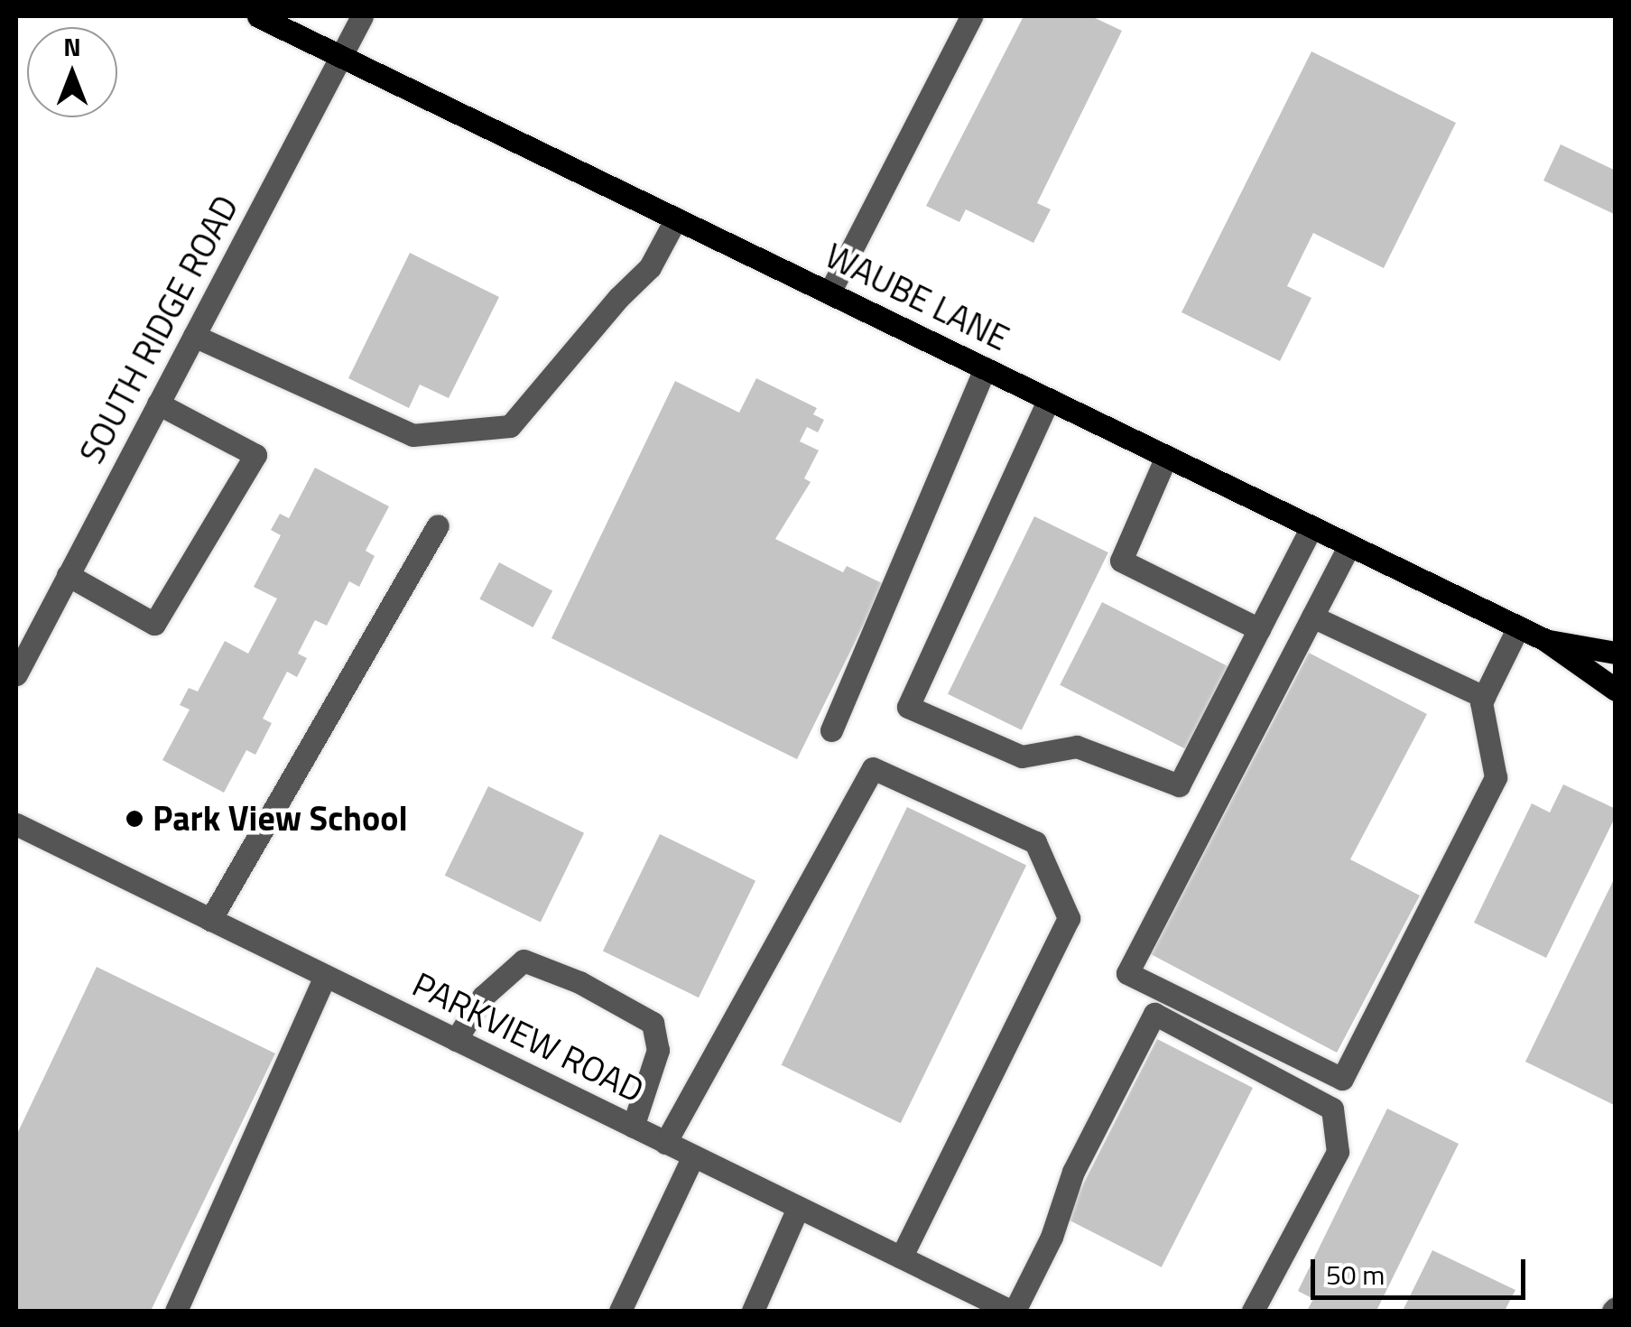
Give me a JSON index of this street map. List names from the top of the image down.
{
  "streets": {
    "main road": ["WAUBE LANE"],
    "street": ["SOUTH RIDGE ROAD", "PARKVIEW ROAD"]
  },
  "crossings": [
    ["WAUBE LANE", "SOUTH RIDGE ROAD"]
  ],
  "places": ["Park View School"],
  "scale_bar": "50 m",
  "north": "top"
}
